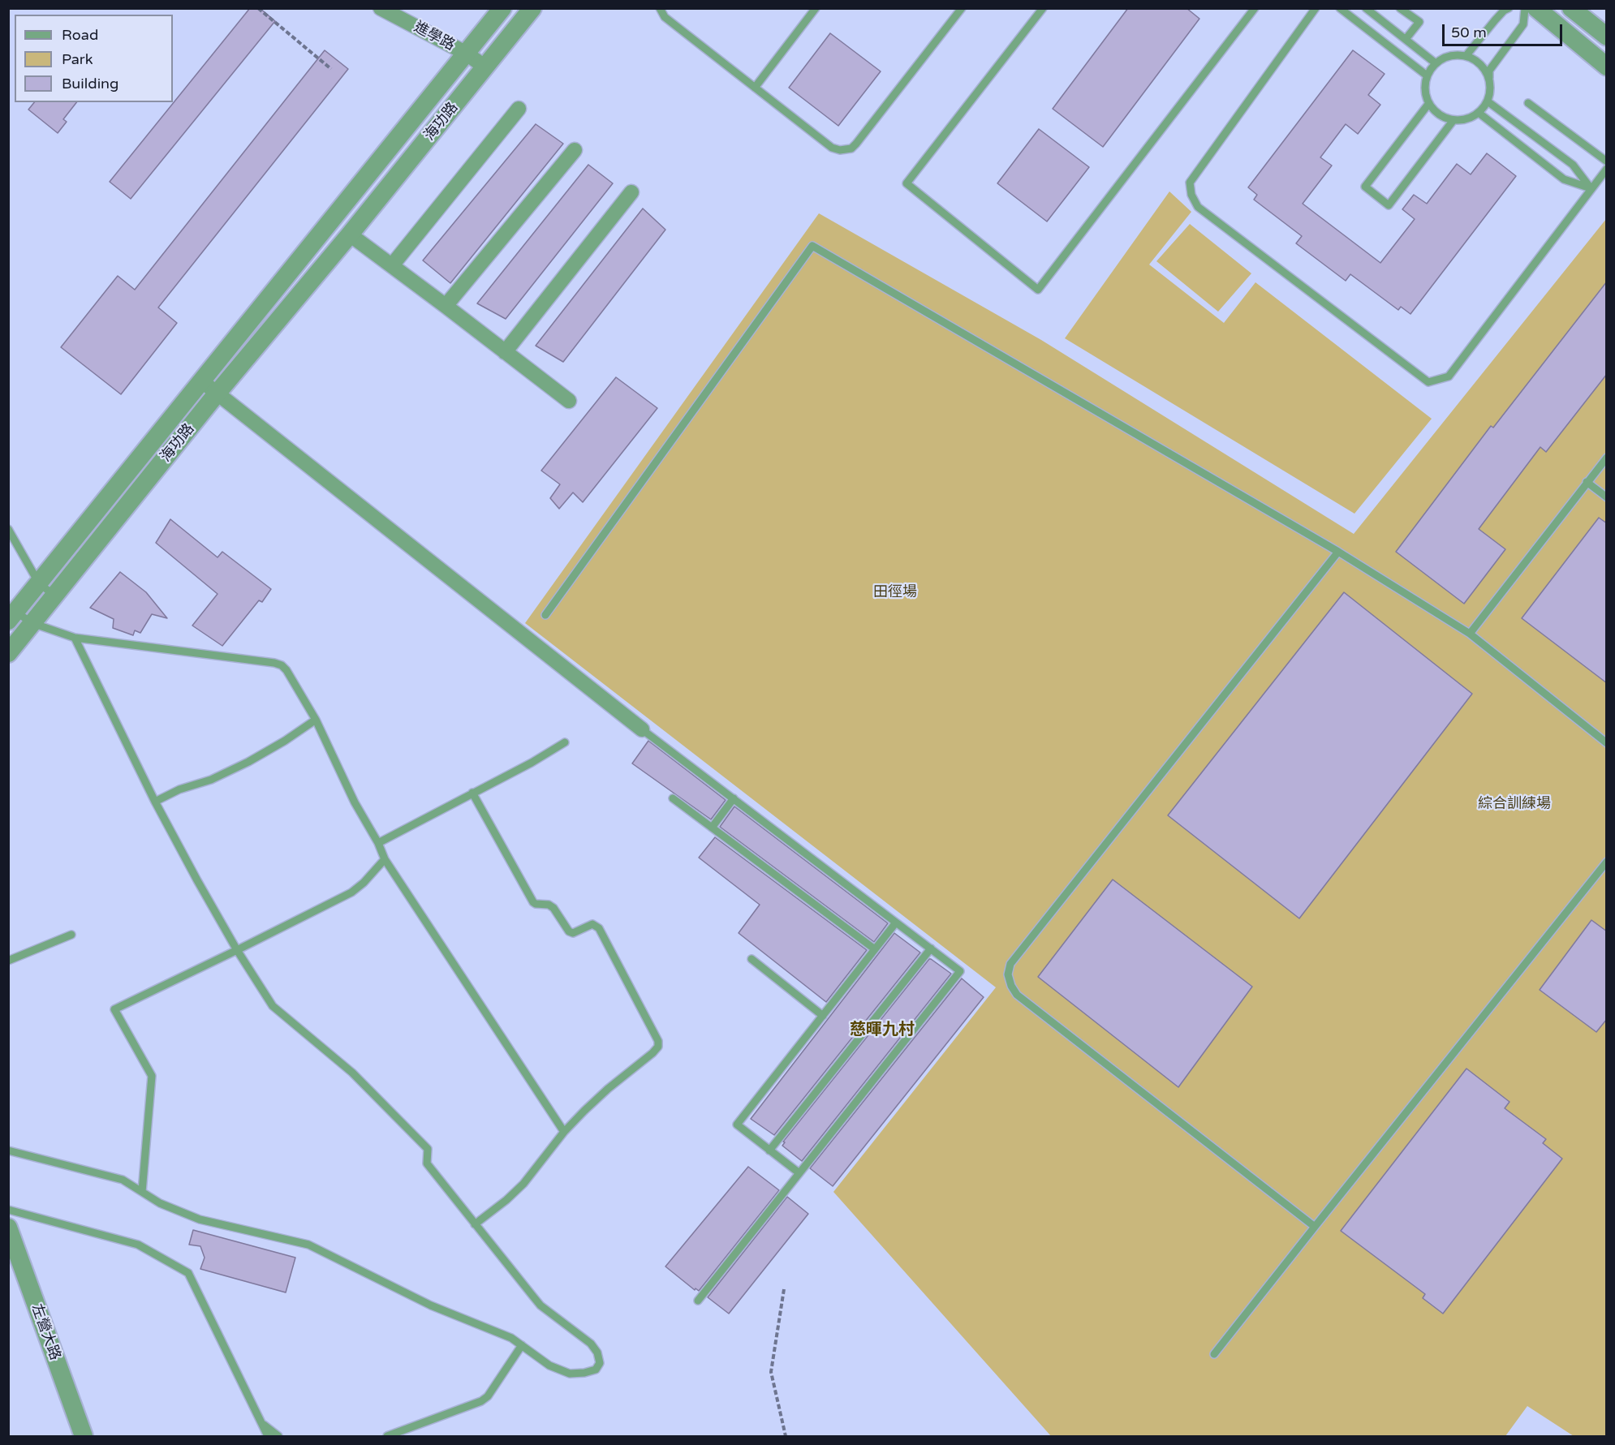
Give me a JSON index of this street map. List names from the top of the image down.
{
  "streets": {
    "street": ["進學路", "海功路", "左營大路"]
  },
  "crossings": [
    ["進學路", "海功路"]
  ],
  "districts": ["慈暉九村"],
  "parks": ["田徑場", "綜合訓練場"],
  "legend": ["Road", "Park", "Building"],
  "scale_bar": "50 m"
}
